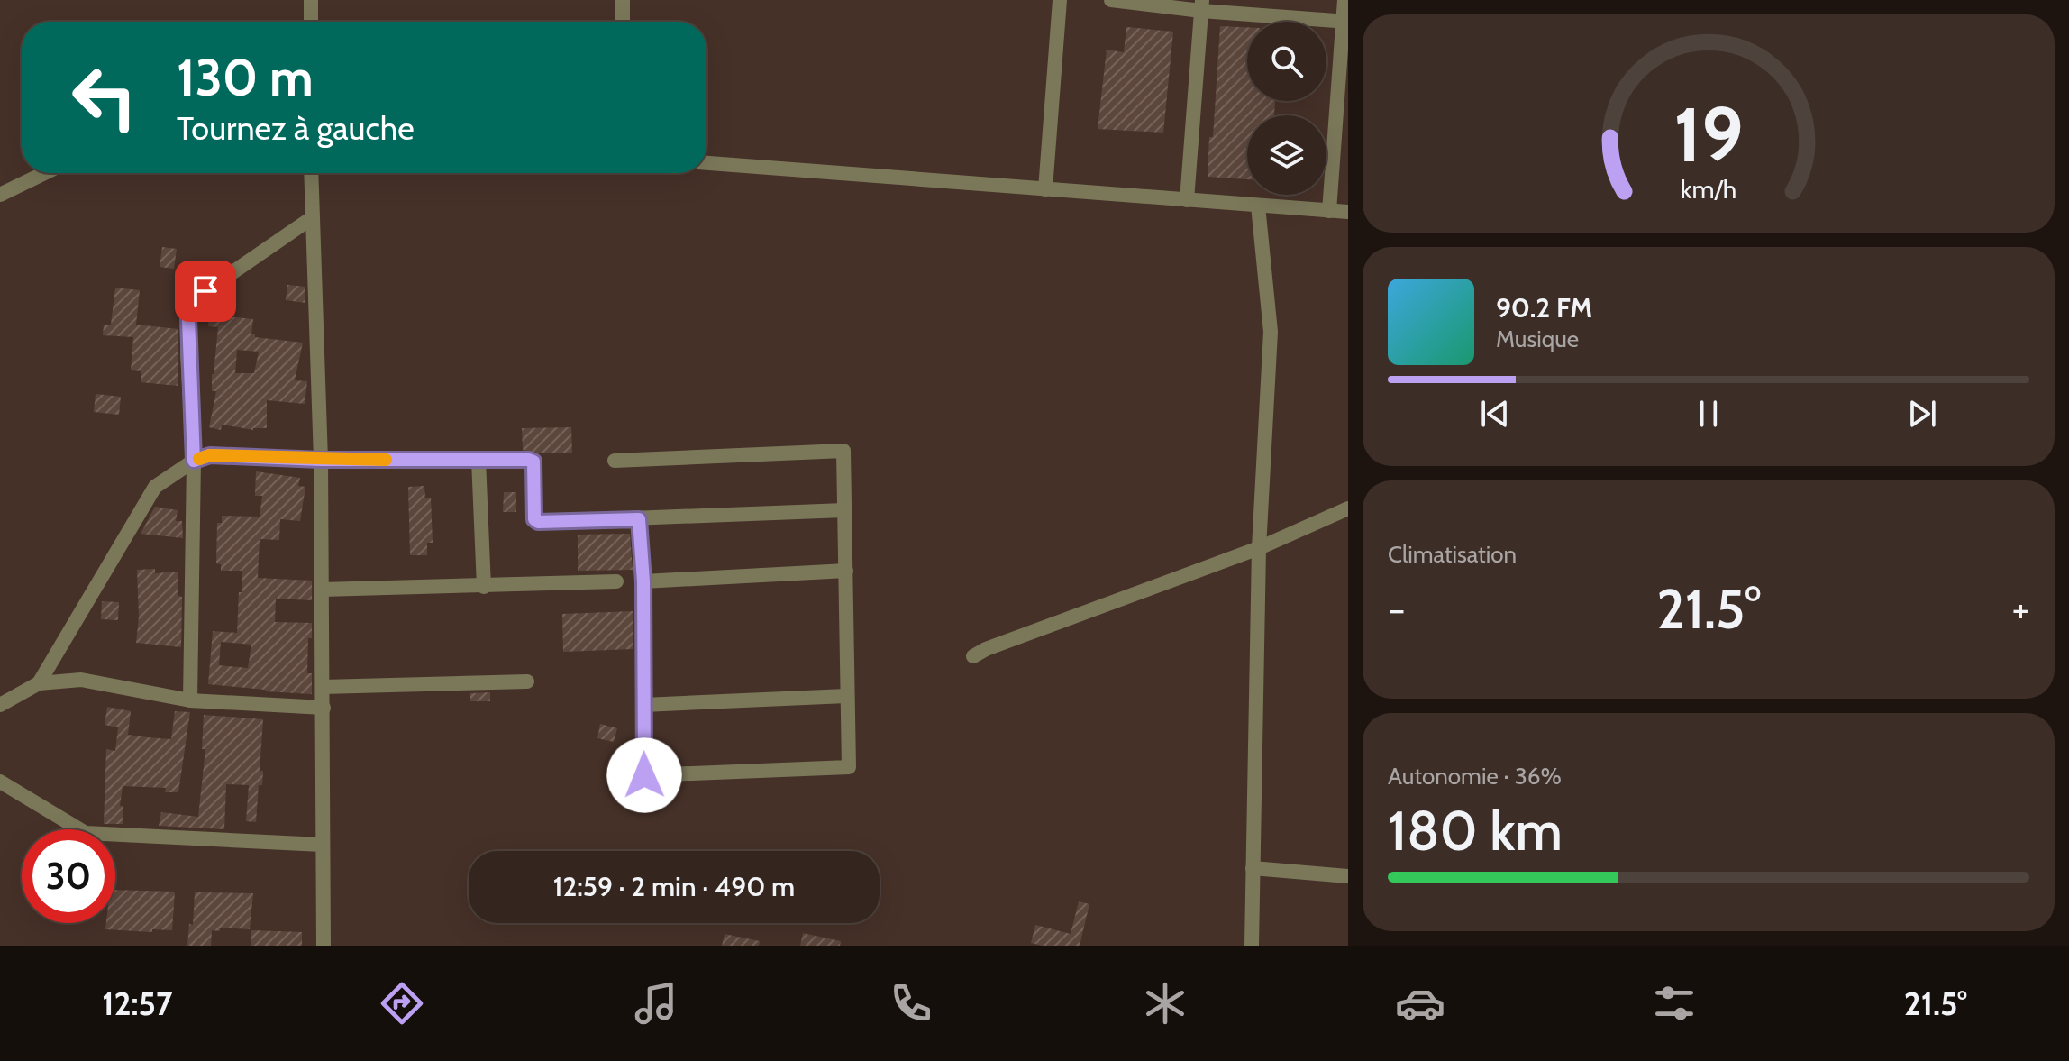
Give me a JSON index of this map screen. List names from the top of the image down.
{
  "page": {
    "turn": ["130 m", "Tournez à gauche"],
    "song": ["90.2 FM", "Musique"],
    "tile": [
      "Climatisation",
      ["Autonomie · 36%", "180 km"]
    ],
    "heat": ["−", "21.5°", "+"],
    "limit": "30",
    "trip": "12:59 · 2 min · 490 m",
    "tabs": ["12:57", "21.5°"],
    "gauge": ["19", "km/h"]
  }
}
